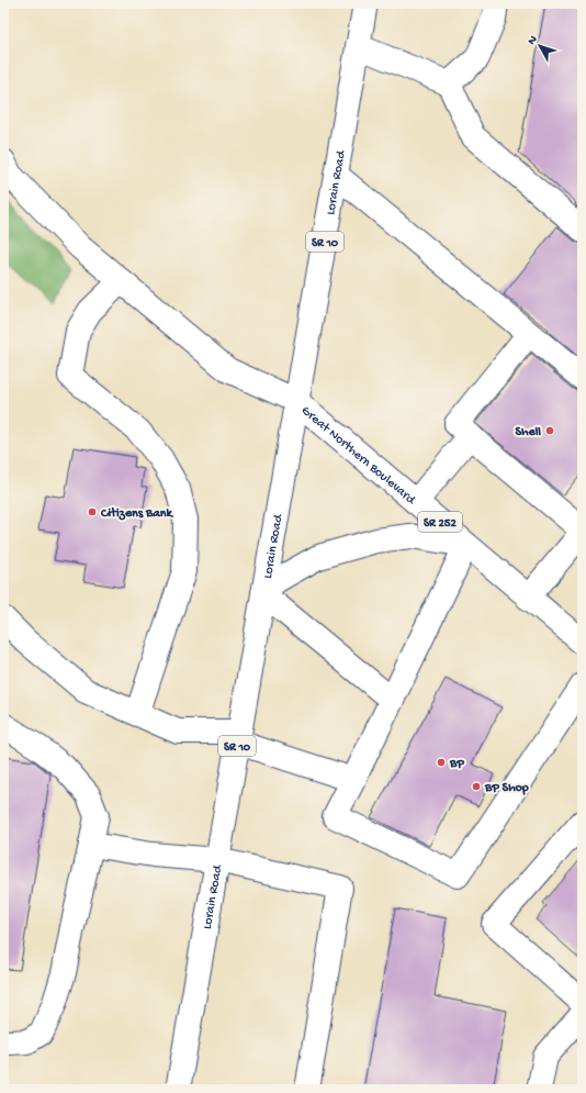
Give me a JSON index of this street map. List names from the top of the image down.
{
  "streets": {
    "main road": [
      "Lorain Road",
      "SR 10",
      "Great Northern Boulevard",
      "SR 252"
    ]
  },
  "crossings": [
    ["Lorain Road", "Great Northern Boulevard"]
  ],
  "places": [
    "Shell",
    "Citizens Bank",
    "BP",
    "BP Shop"
  ],
  "north": "top left"
}
